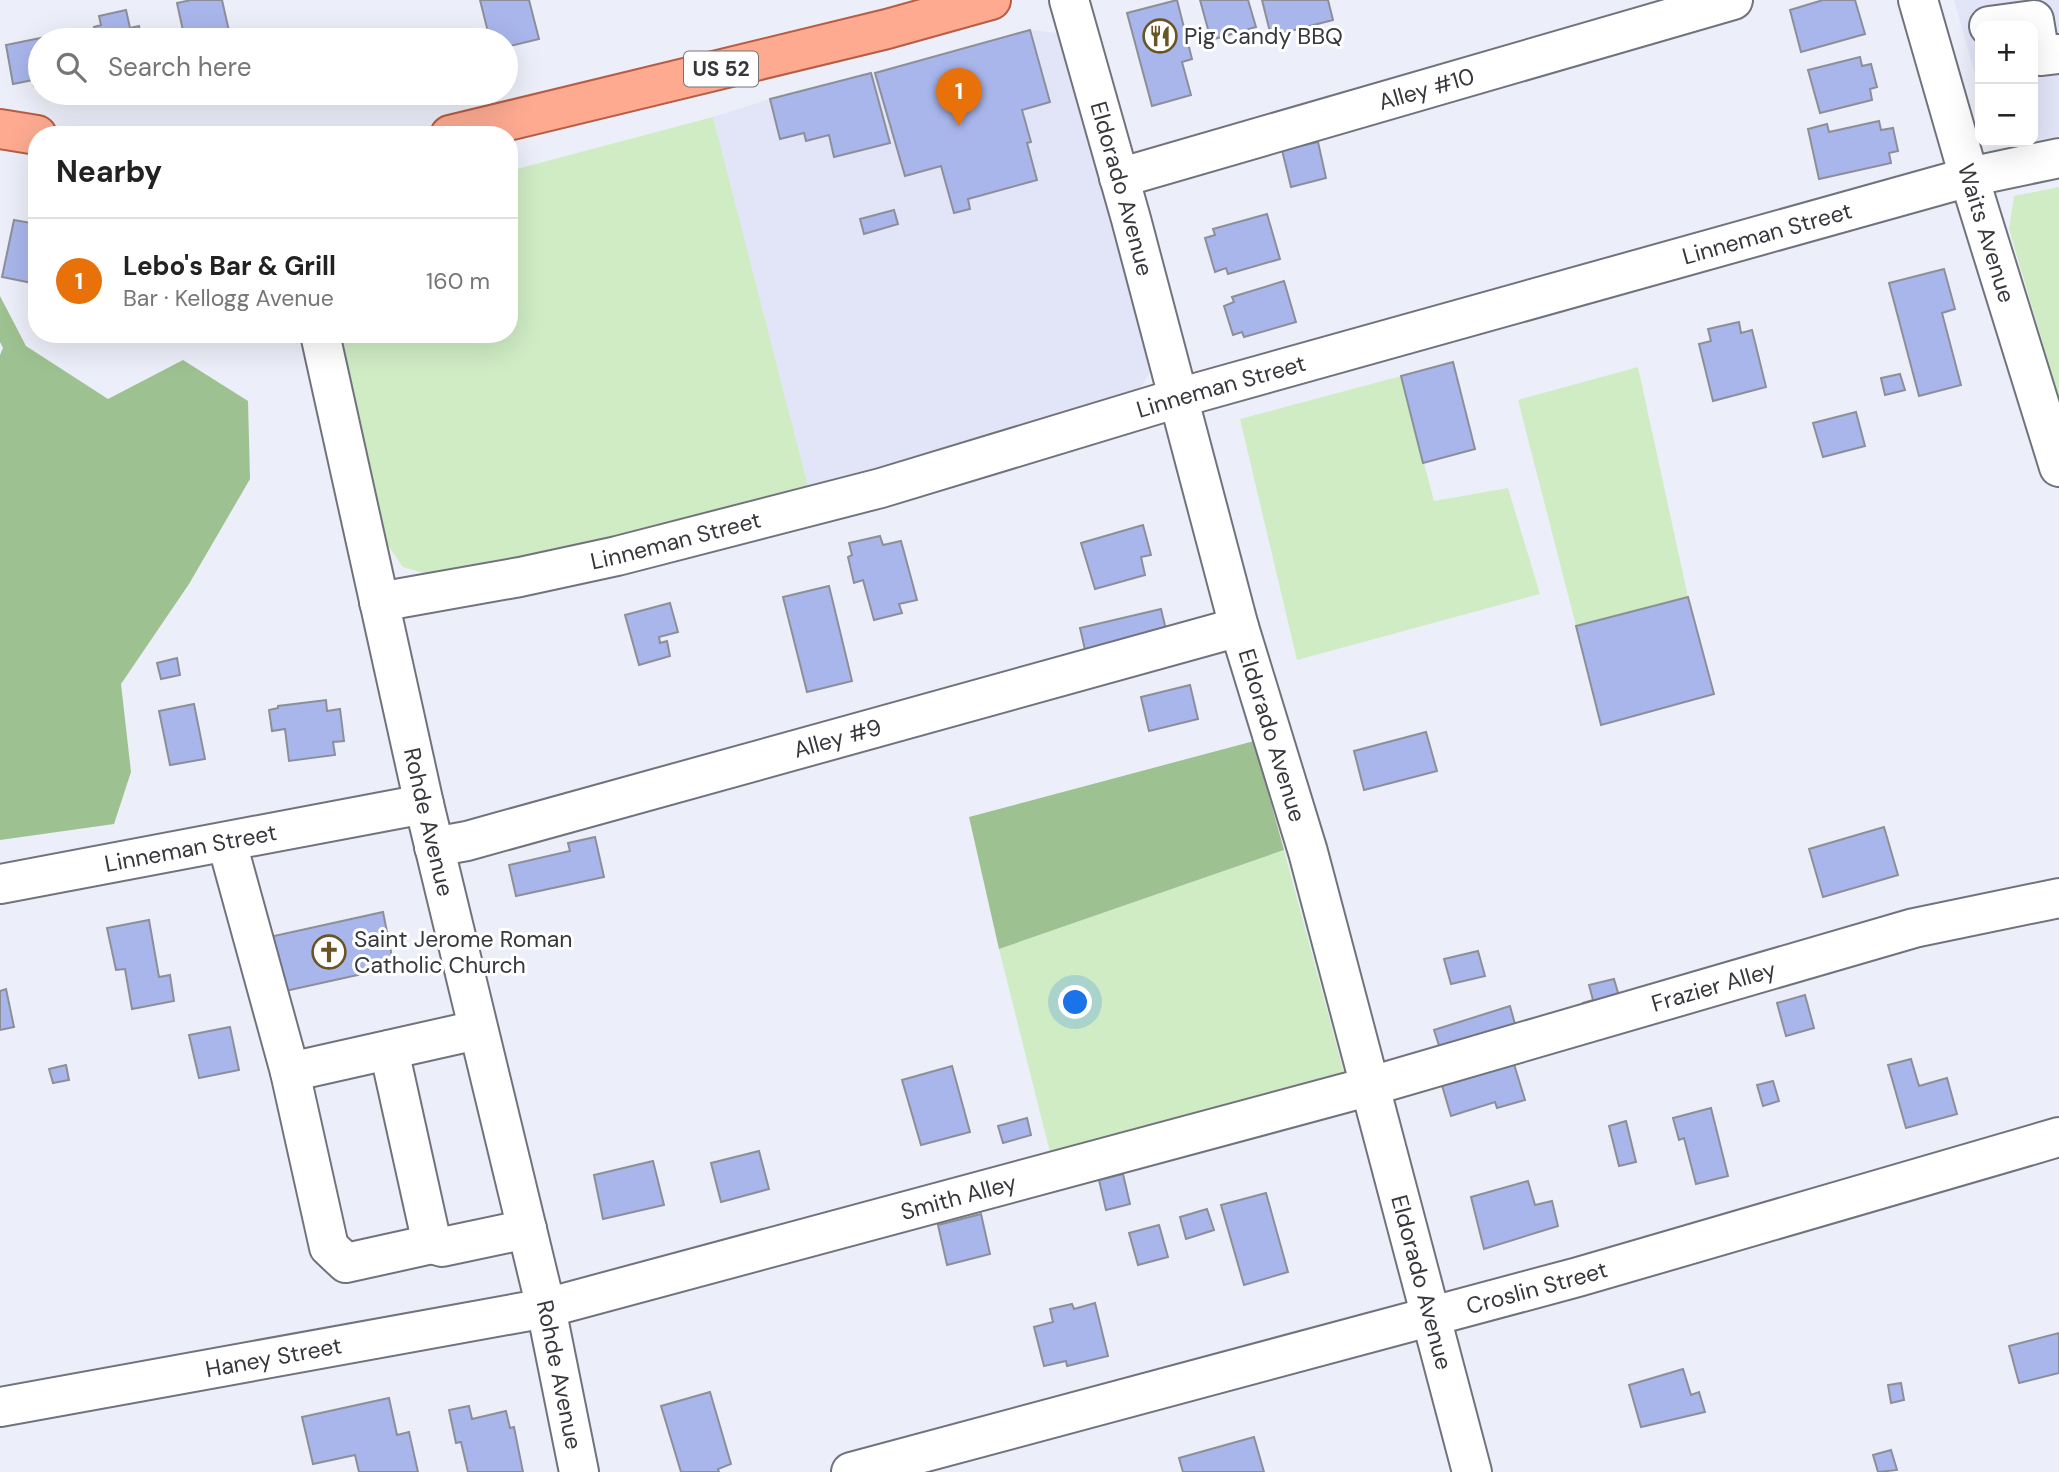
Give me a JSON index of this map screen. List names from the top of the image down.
{
  "streets": {
    "main road": ["US 52"],
    "street": [
      "Alley #10",
      "Eldorado Avenue",
      "Waits Avenue",
      "Linneman Street",
      "Alley #9",
      "Rohde Avenue",
      "Frazier Alley",
      "Smith Alley",
      "Croslin Street",
      "Haney Street"
    ]
  },
  "crossings": [
    ["Alley #10", "Eldorado Avenue"],
    ["Eldorado Avenue", "Linneman Street"],
    ["Eldorado Avenue", "Alley #9"],
    ["Eldorado Avenue", "Frazier Alley"],
    ["Eldorado Avenue", "Smith Alley"],
    ["Eldorado Avenue", "Croslin Street"],
    ["Waits Avenue", "Linneman Street"],
    ["Linneman Street", "Rohde Avenue"],
    ["Alley #9", "Rohde Avenue"],
    ["Rohde Avenue", "Smith Alley"],
    ["Rohde Avenue", "Haney Street"],
    ["Frazier Alley", "Smith Alley"],
    ["Smith Alley", "Haney Street"]
  ],
  "places": {
    "restaurant": ["Pig Candy BBQ"],
    "church": ["Saint Jerome Roman Catholic Church"]
  },
  "page": {
    "map_buttons": ["+", "−"],
    "search": "Search here",
    "pins": "1",
    "heading": "Nearby",
    "list": [
      {
        "mark": "1",
        "name": "Lebo's Bar & Grill",
        "note": "Bar · Kellogg Avenue",
        "value": "160 m"
      }
    ]
  }
}
